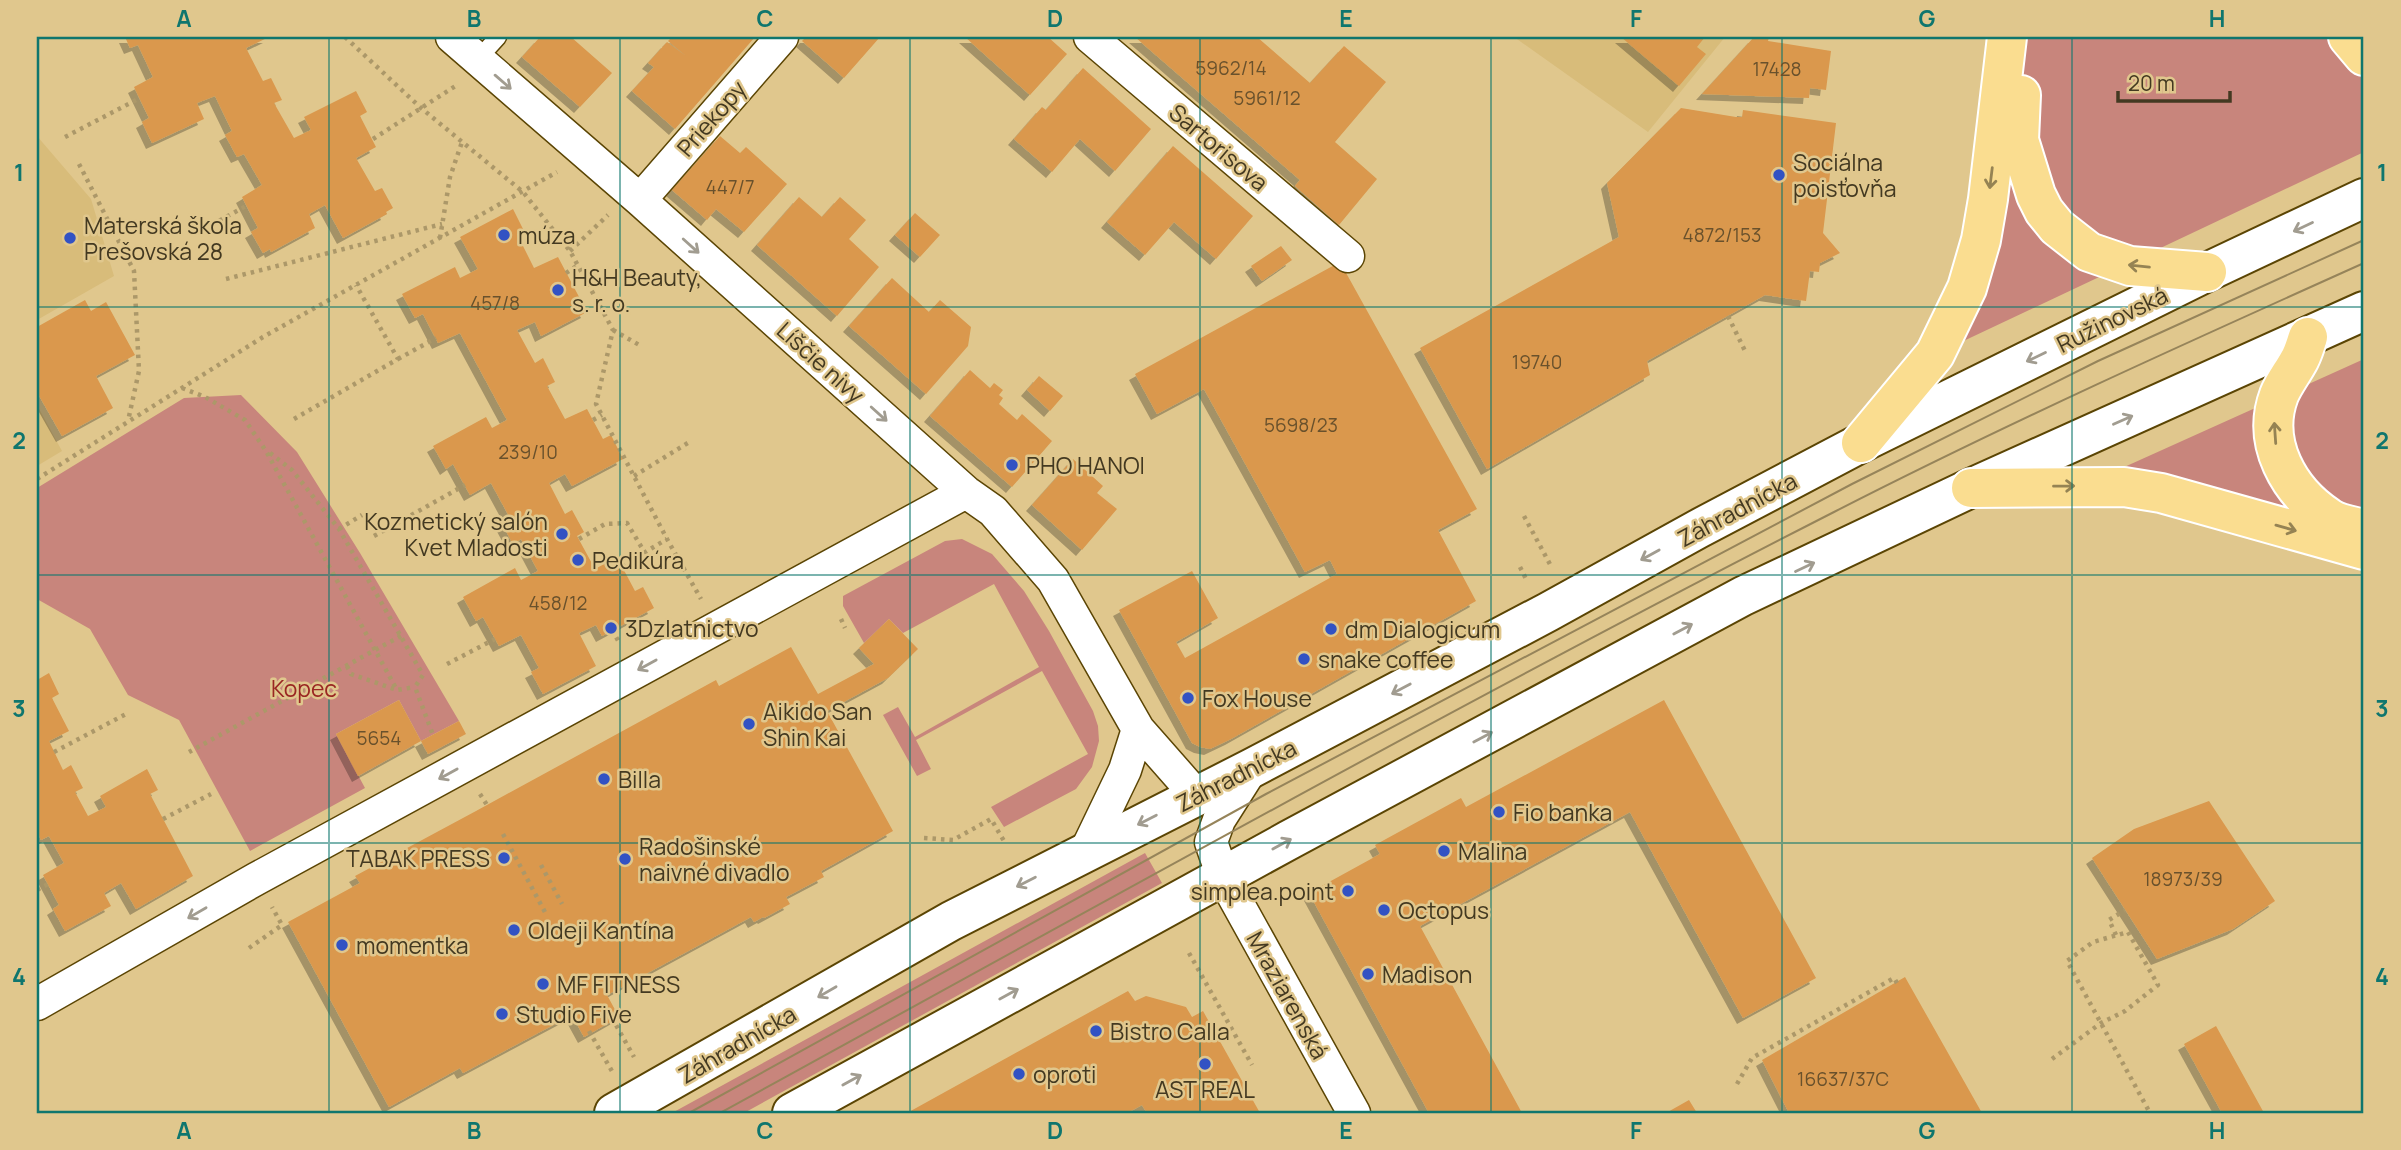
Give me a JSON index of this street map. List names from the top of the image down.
{
  "streets": {
    "street": [
      "Priekopy",
      "Sartorisova",
      "Ružinovská",
      "Líščie nivy",
      "Záhradnícka",
      "Mraziarenská"
    ]
  },
  "crossings": [
    ["Priekopy", "Líščie nivy"],
    ["Ružinovská", "Záhradnícka"],
    ["Líščie nivy", "Záhradnícka"],
    ["Záhradnícka", "Mraziarenská"]
  ],
  "one_way": ["Líščie nivy"],
  "parks": ["Kopec"],
  "places": [
    "Sociálna poisťovňa",
    "múza",
    "Materská škola Prešovská 28",
    "H&H Beauty, s. r. o.",
    "PHO HANOI",
    "Kozmetický salón Kvet Mladosti",
    "Pedikúra",
    "3Dzlatnictvo",
    "dm Dialogicum",
    "snake coffee",
    "Fox House",
    "Aikido San Shin Kai",
    "Billa",
    "Fio banka",
    "Malina",
    "TABAK PRESS",
    "Radošinské naivné divadlo",
    "simplea.point",
    "Octopus",
    "Oldeji Kantína",
    "momentka",
    "Madison",
    "MF FITNESS",
    "Studio Five",
    "Bistro Calla",
    "AST REAL",
    "oproti"
  ],
  "house_numbers": [
    "5962/14",
    "17428",
    "5961/12",
    "447/7",
    "4872/153",
    "457/8",
    "19740",
    "5698/23",
    "239/10",
    "458/12",
    "5654",
    "18973/39",
    "16637/37C"
  ],
  "scale_bar": "20 m",
  "grid": {
    "columns": [
      "A",
      "B",
      "C",
      "D",
      "E",
      "F",
      "G",
      "H"
    ],
    "rows": [
      "1",
      "2",
      "3",
      "4"
    ]
  }
}
